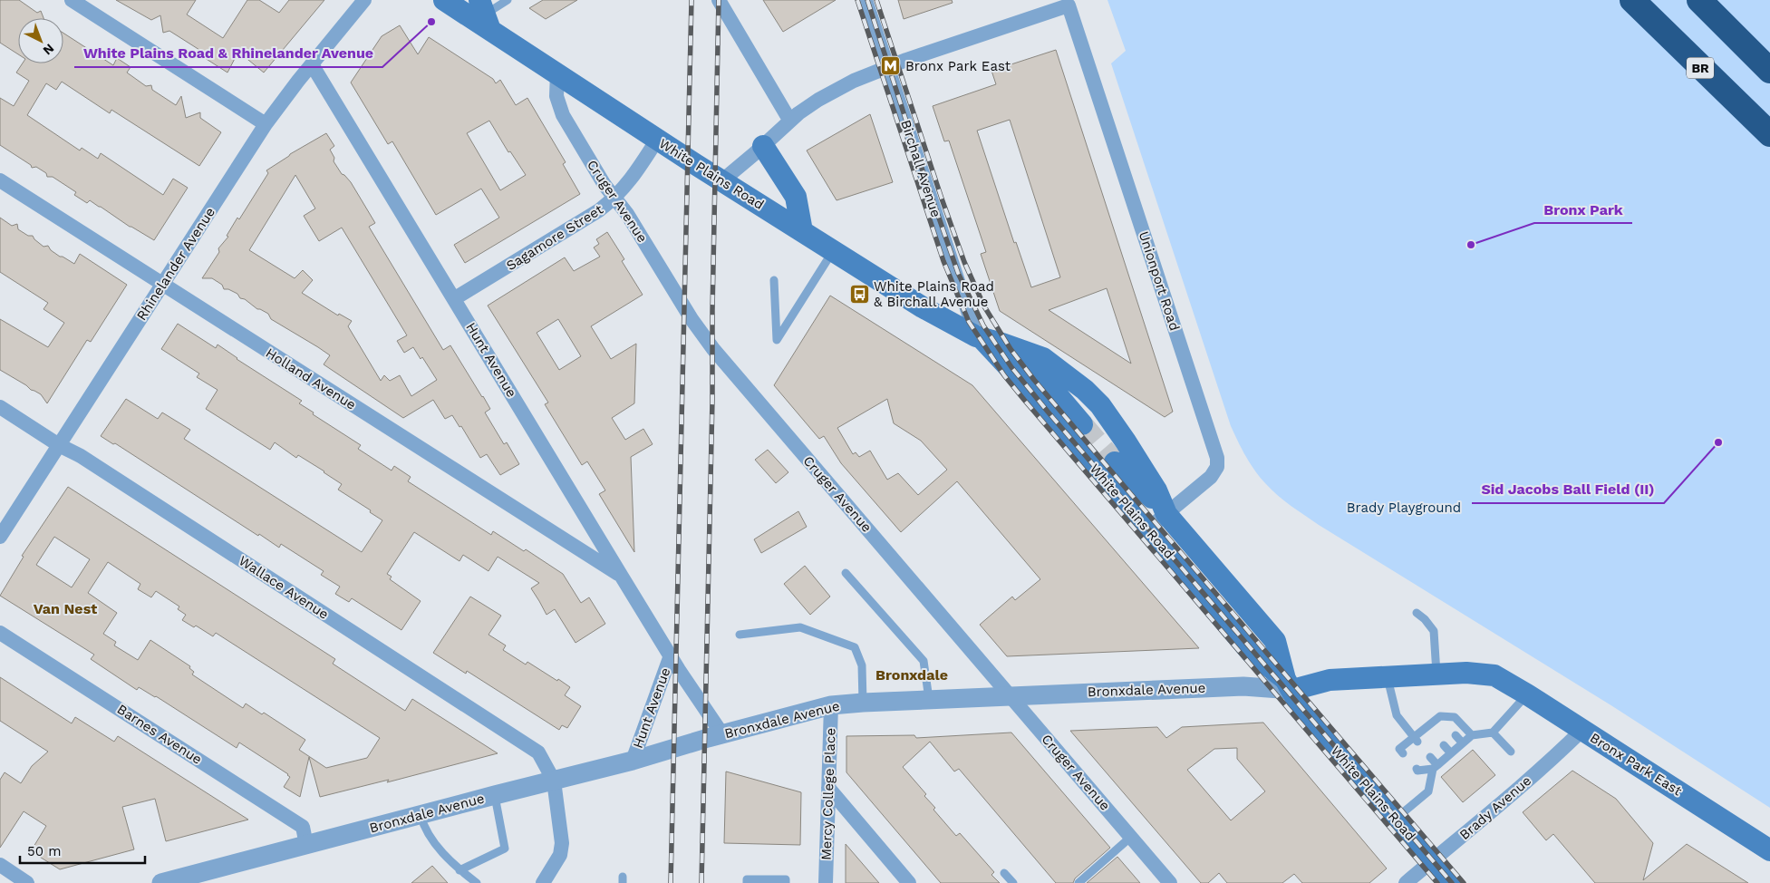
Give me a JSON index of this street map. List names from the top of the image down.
{
  "streets": {
    "highway": ["BR"],
    "main road": ["White Plains Road", "Bronxdale Avenue", "Bronx Park East"],
    "street": [
      "Birchall Avenue",
      "Cruger Avenue",
      "Sagamore Street",
      "Rhinelander Avenue",
      "Unionport Road",
      "Hunt Avenue",
      "Holland Avenue",
      "Wallace Avenue",
      "Barnes Avenue",
      "Mercy College Place",
      "Brady Avenue"
    ]
  },
  "crossings": [
    ["Birchall Avenue", "White Plains Road"],
    ["Birchall Avenue", "Unionport Road"],
    ["White Plains Road", "Cruger Avenue"],
    ["White Plains Road", "Sagamore Street"],
    ["White Plains Road", "Unionport Road"],
    ["White Plains Road", "Bronxdale Avenue"],
    ["White Plains Road", "Brady Avenue"],
    ["Cruger Avenue", "Sagamore Street"],
    ["Cruger Avenue", "Bronxdale Avenue"],
    ["Sagamore Street", "Hunt Avenue"],
    ["Rhinelander Avenue", "Hunt Avenue"],
    ["Rhinelander Avenue", "Holland Avenue"],
    ["Rhinelander Avenue", "Wallace Avenue"],
    ["Hunt Avenue", "Holland Avenue"],
    ["Hunt Avenue", "Bronxdale Avenue"],
    ["Wallace Avenue", "Bronxdale Avenue"],
    ["Bronxdale Avenue", "Barnes Avenue"],
    ["Bronxdale Avenue", "Bronx Park East"],
    ["Bronxdale Avenue", "Mercy College Place"],
    ["Bronx Park East", "Brady Avenue"]
  ],
  "districts": ["Van Nest", "Bronxdale"],
  "parks": ["Brady Playground"],
  "places": {
    "other": ["White Plains Road & Rhinelander Avenue", "Bronx Park", "Sid Jacobs Ball Field (II)"],
    "metro station": ["Bronx Park East"],
    "bus stop": ["White Plains Road & Birchall Avenue"]
  },
  "scale_bar": "50 m",
  "north": "bottom right"
}
